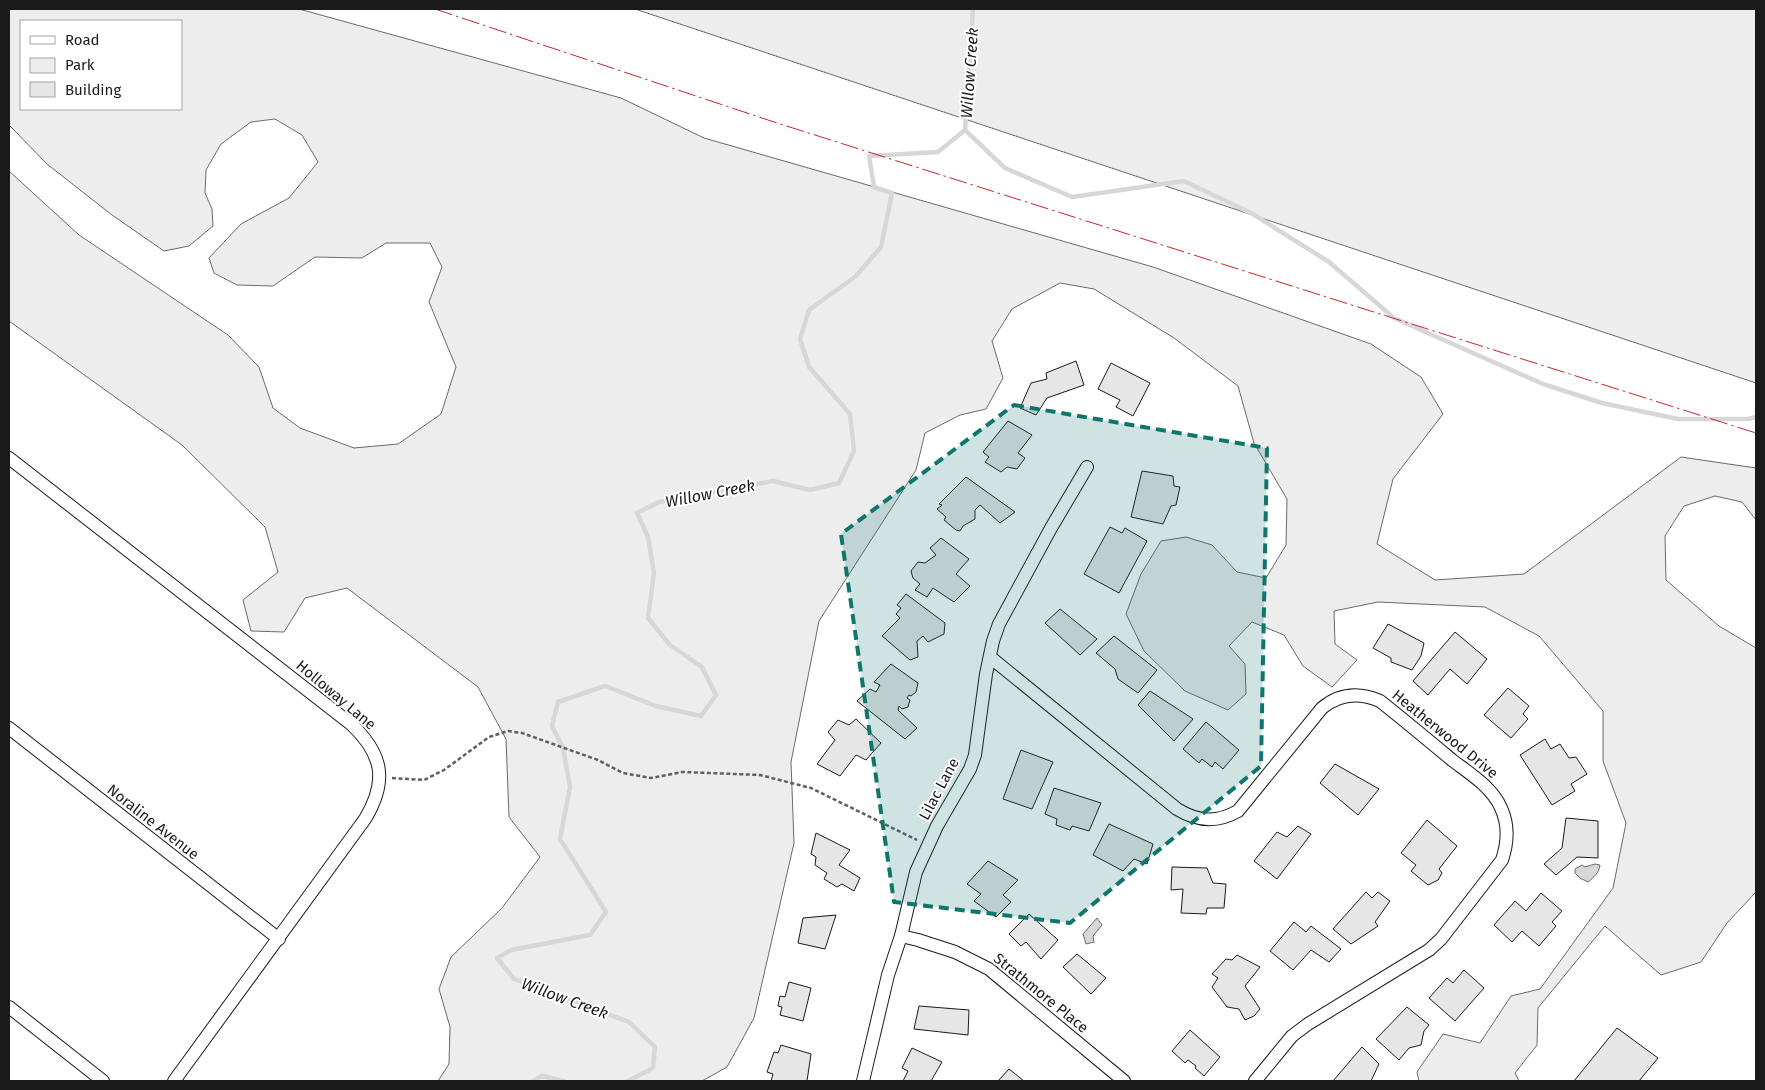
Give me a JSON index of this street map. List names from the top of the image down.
{
  "streets": {
    "street": [
      "Holloway Lane",
      "Heatherwood Drive",
      "Lilac Lane",
      "Noraline Avenue",
      "Strathmore Place"
    ]
  },
  "crossings": [
    ["Holloway Lane", "Noraline Avenue"],
    ["Heatherwood Drive", "Lilac Lane"],
    ["Lilac Lane", "Strathmore Place"]
  ],
  "water": ["Willow Creek"],
  "legend": ["Road", "Park", "Building"]
}
